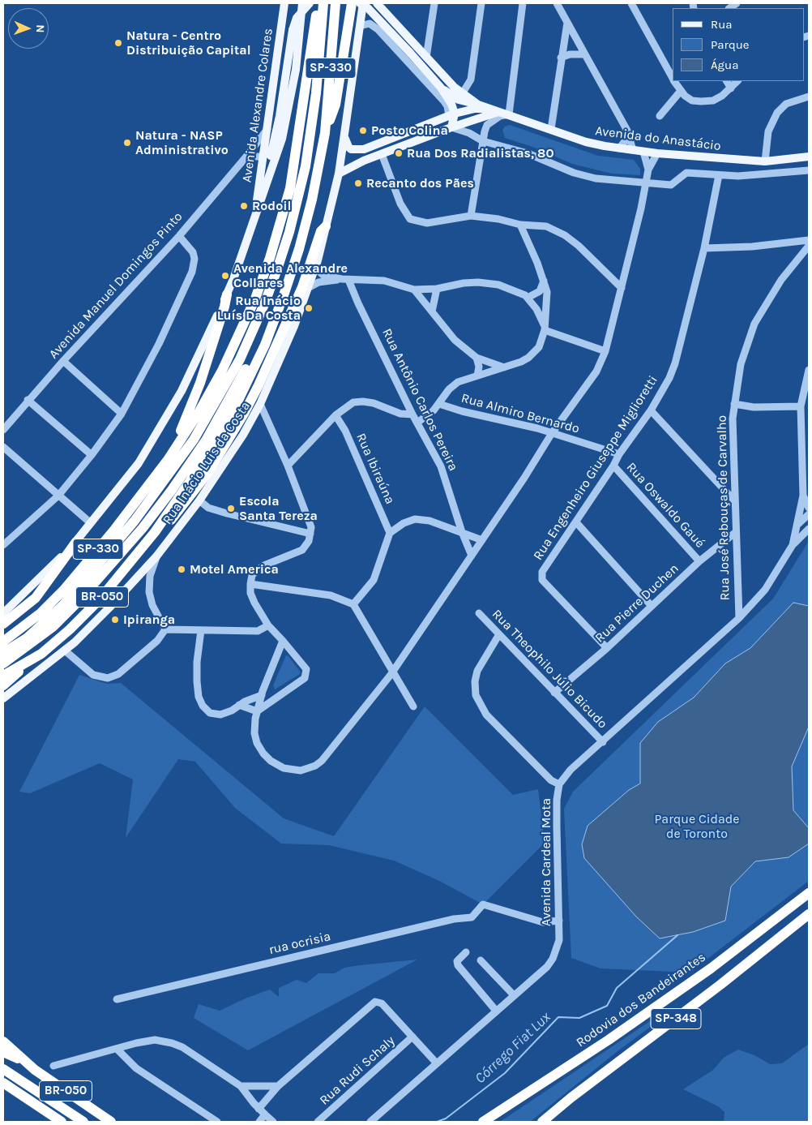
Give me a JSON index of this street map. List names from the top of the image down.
{
  "streets": {
    "highway": [
      "SP-330",
      "BR-050",
      "Rodovia dos Bandeirantes",
      "SP-348"
    ],
    "main road": ["Avenida Alexandre Colares", "Avenida do Anastácio", "Rua Inácio Luis da Costa"],
    "street": [
      "Avenida Manuel Domingos Pinto",
      "Rua Antônio Carlos Pereira",
      "Rua Almiro Bernardo",
      "Rua Engenheiro Giuseppe Miglioretti",
      "Rua Ibiraúna",
      "Rua Oswaldo Gaué",
      "Rua José Rebouças de Carvalho",
      "Rua Pierre Duchen",
      "Rua Theophilo Júlio Bicudo",
      "Avenida Cardeal Mota",
      "rua ocrisia",
      "Rua Rudi Schaly"
    ]
  },
  "crossings": [
    ["SP-330", "BR-050"],
    ["Avenida Alexandre Colares", "Avenida Manuel Domingos Pinto"],
    ["Rua Almiro Bernardo", "Rua Engenheiro Giuseppe Miglioretti"],
    ["Rua Engenheiro Giuseppe Miglioretti", "Rua Oswaldo Gaué"],
    ["Rua Engenheiro Giuseppe Miglioretti", "Rua Pierre Duchen"],
    ["Rua Oswaldo Gaué", "Rua Pierre Duchen"],
    ["Rua José Rebouças de Carvalho", "Rua Pierre Duchen"],
    ["Rua José Rebouças de Carvalho", "Avenida Cardeal Mota"],
    ["Rua Pierre Duchen", "Rua Theophilo Júlio Bicudo"],
    ["Rua Theophilo Júlio Bicudo", "Avenida Cardeal Mota"],
    ["Avenida Cardeal Mota", "rua ocrisia"]
  ],
  "water": ["Córrego Fiat Lux"],
  "parks": ["Parque Cidade de Toronto"],
  "places": [
    "Natura - Centro Distribuição Capital",
    "Posto Colina",
    "Natura - NASP Administrativo",
    "Rua Dos Radialistas, 80",
    "Recanto dos Pães",
    "Rodoil",
    "Avenida Alexandre Collares",
    "Rua Inácio Luís Da Costa",
    "Escola Santa Tereza",
    "Motel America",
    "Ipiranga"
  ],
  "legend": ["Rua", "Parque", "Água"],
  "north": "right"
}
